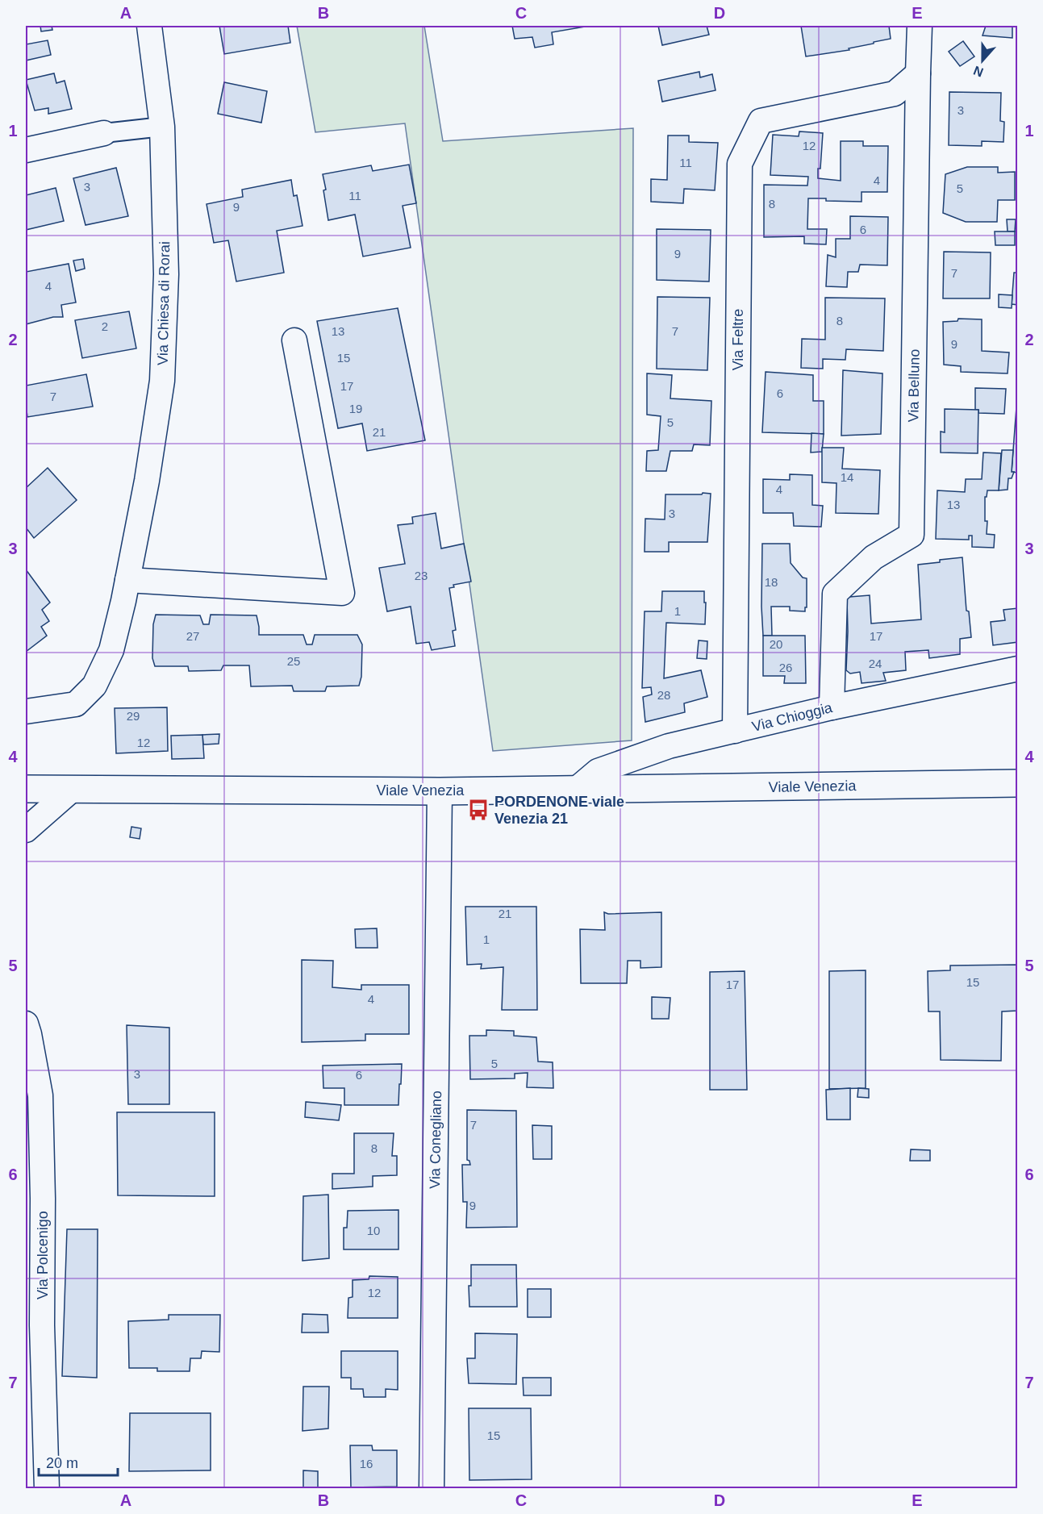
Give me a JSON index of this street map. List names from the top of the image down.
{
  "streets": {
    "main road": ["Viale Venezia"],
    "street": [
      "Via Chiesa di Rorai",
      "Via Feltre",
      "Via Belluno",
      "Via Chioggia",
      "Via Conegliano",
      "Via Polcenigo"
    ]
  },
  "crossings": [
    ["Via Feltre", "Via Belluno"],
    ["Via Feltre", "Via Chioggia"],
    ["Via Belluno", "Via Chioggia"],
    ["Via Chioggia", "Viale Venezia"],
    ["Viale Venezia", "Via Conegliano"]
  ],
  "places": {
    "bus stop": ["PORDENONE viale Venezia 21"]
  },
  "house_numbers": [
    "3",
    "12",
    "11",
    "4",
    "3",
    "5",
    "11",
    "8",
    "9",
    "6",
    "9",
    "7",
    "4",
    "8",
    "2",
    "13",
    "7",
    "9",
    "15",
    "17",
    "6",
    "7",
    "19",
    "5",
    "21",
    "14",
    "4",
    "13",
    "3",
    "23",
    "18",
    "1",
    "27",
    "17",
    "20",
    "25",
    "24",
    "26",
    "28",
    "29",
    "12",
    "21",
    "1",
    "15",
    "17",
    "4",
    "5",
    "3",
    "6",
    "7",
    "8",
    "9",
    "10",
    "12",
    "15",
    "16"
  ],
  "scale_bar": "20 m",
  "north": "bottom",
  "grid": {
    "columns": [
      "A",
      "B",
      "C",
      "D",
      "E"
    ],
    "rows": [
      "1",
      "2",
      "3",
      "4",
      "5",
      "6",
      "7"
    ]
  }
}
